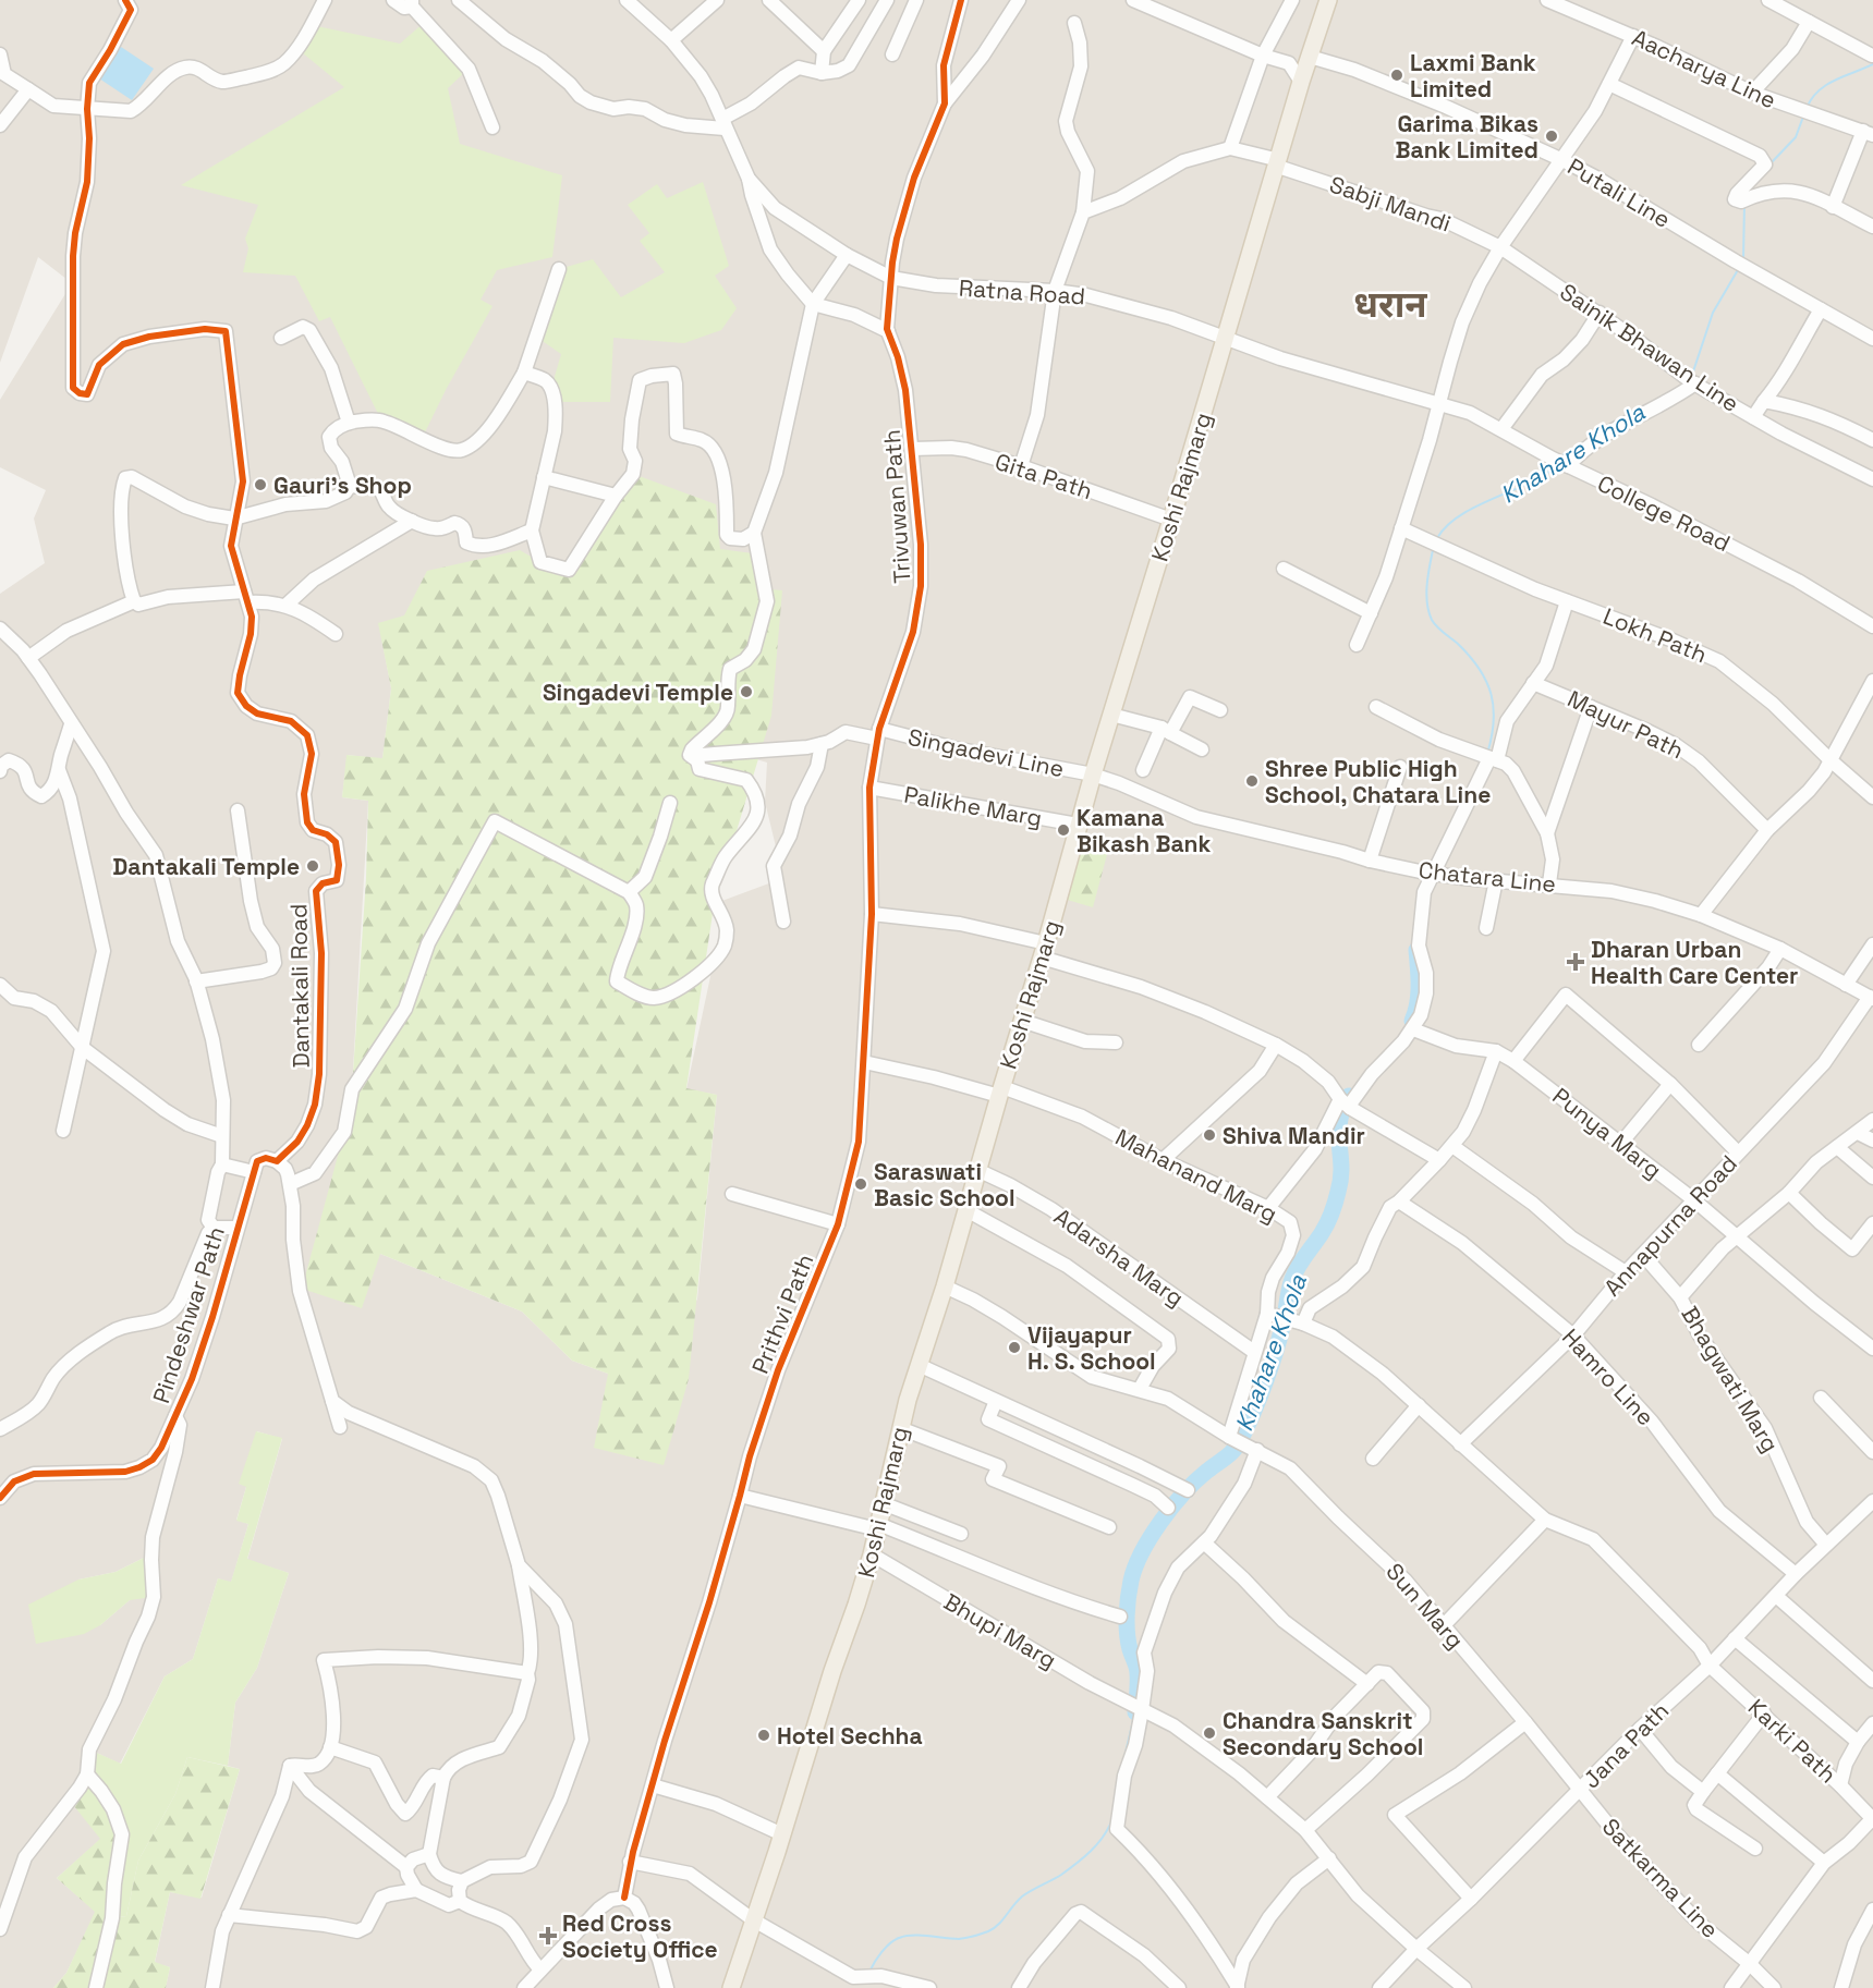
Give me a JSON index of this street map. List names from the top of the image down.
{
  "streets": {
    "main road": ["Koshi Rajmarg"],
    "street": [
      "Aacharya Line",
      "Putali Line",
      "Sabji Mandi",
      "Ratna Road",
      "Sainik Bhawan Line",
      "Gita Path",
      "Trivuwan Path",
      "College Road",
      "Lokh Path",
      "Mayur Path",
      "Singadevi Line",
      "Palikhe Marg",
      "Chatara Line",
      "Dantakali Road",
      "Punya Marg",
      "Mahanand Marg",
      "Annapurna Road",
      "Adarsha Marg",
      "Prithvi Path",
      "Pindeshwar Path",
      "Hamro Line",
      "Bhagwati Marg",
      "Sun Marg",
      "Bhupi Marg",
      "Karki Path",
      "Jana Path",
      "Satkarma Line"
    ]
  },
  "crossings": [
    ["Putali Line", "Koshi Rajmarg"],
    ["Sabji Mandi", "Sainik Bhawan Line"],
    ["Sabji Mandi", "Koshi Rajmarg"],
    ["Ratna Road", "Koshi Rajmarg"],
    ["Ratna Road", "Trivuwan Path"],
    ["Ratna Road", "College Road"],
    ["Gita Path", "Koshi Rajmarg"],
    ["Gita Path", "Trivuwan Path"],
    ["Koshi Rajmarg", "College Road"],
    ["Koshi Rajmarg", "Singadevi Line"],
    ["Koshi Rajmarg", "Palikhe Marg"],
    ["Koshi Rajmarg", "Chatara Line"],
    ["Koshi Rajmarg", "Mahanand Marg"],
    ["Koshi Rajmarg", "Adarsha Marg"],
    ["Koshi Rajmarg", "Bhupi Marg"],
    ["Trivuwan Path", "Singadevi Line"],
    ["Trivuwan Path", "Prithvi Path"],
    ["Singadevi Line", "Chatara Line"],
    ["Singadevi Line", "Prithvi Path"],
    ["Palikhe Marg", "Prithvi Path"],
    ["Chatara Line", "Annapurna Road"],
    ["Dantakali Road", "Pindeshwar Path"],
    ["Punya Marg", "Annapurna Road"],
    ["Mahanand Marg", "Adarsha Marg"],
    ["Mahanand Marg", "Prithvi Path"],
    ["Mahanand Marg", "Sun Marg"],
    ["Mahanand Marg", "Karki Path"],
    ["Annapurna Road", "Hamro Line"],
    ["Annapurna Road", "Bhagwati Marg"],
    ["Annapurna Road", "Karki Path"],
    ["Hamro Line", "Jana Path"],
    ["Bhagwati Marg", "Jana Path"],
    ["Sun Marg", "Jana Path"],
    ["Sun Marg", "Satkarma Line"],
    ["Bhupi Marg", "Jana Path"],
    ["Karki Path", "Jana Path"],
    ["Jana Path", "Satkarma Line"]
  ],
  "districts": ["धरान"],
  "water": ["Khahare Khola"],
  "places": {
    "other": [
      "Laxmi Bank Limited",
      "Garima Bikas Bank Limited",
      "Gauri's Shop",
      "Singadevi Temple",
      "Shree Public High School, Chatara Line",
      "Kamana Bikash Bank",
      "Dantakali Temple",
      "Shiva Mandir",
      "Saraswati Basic School",
      "Vijayapur H. S. School",
      "Chandra Sanskrit Secondary School",
      "Hotel Sechha"
    ],
    "health": ["Dharan Urban Health Care Center", "Red Cross Society Office"]
  }
}
